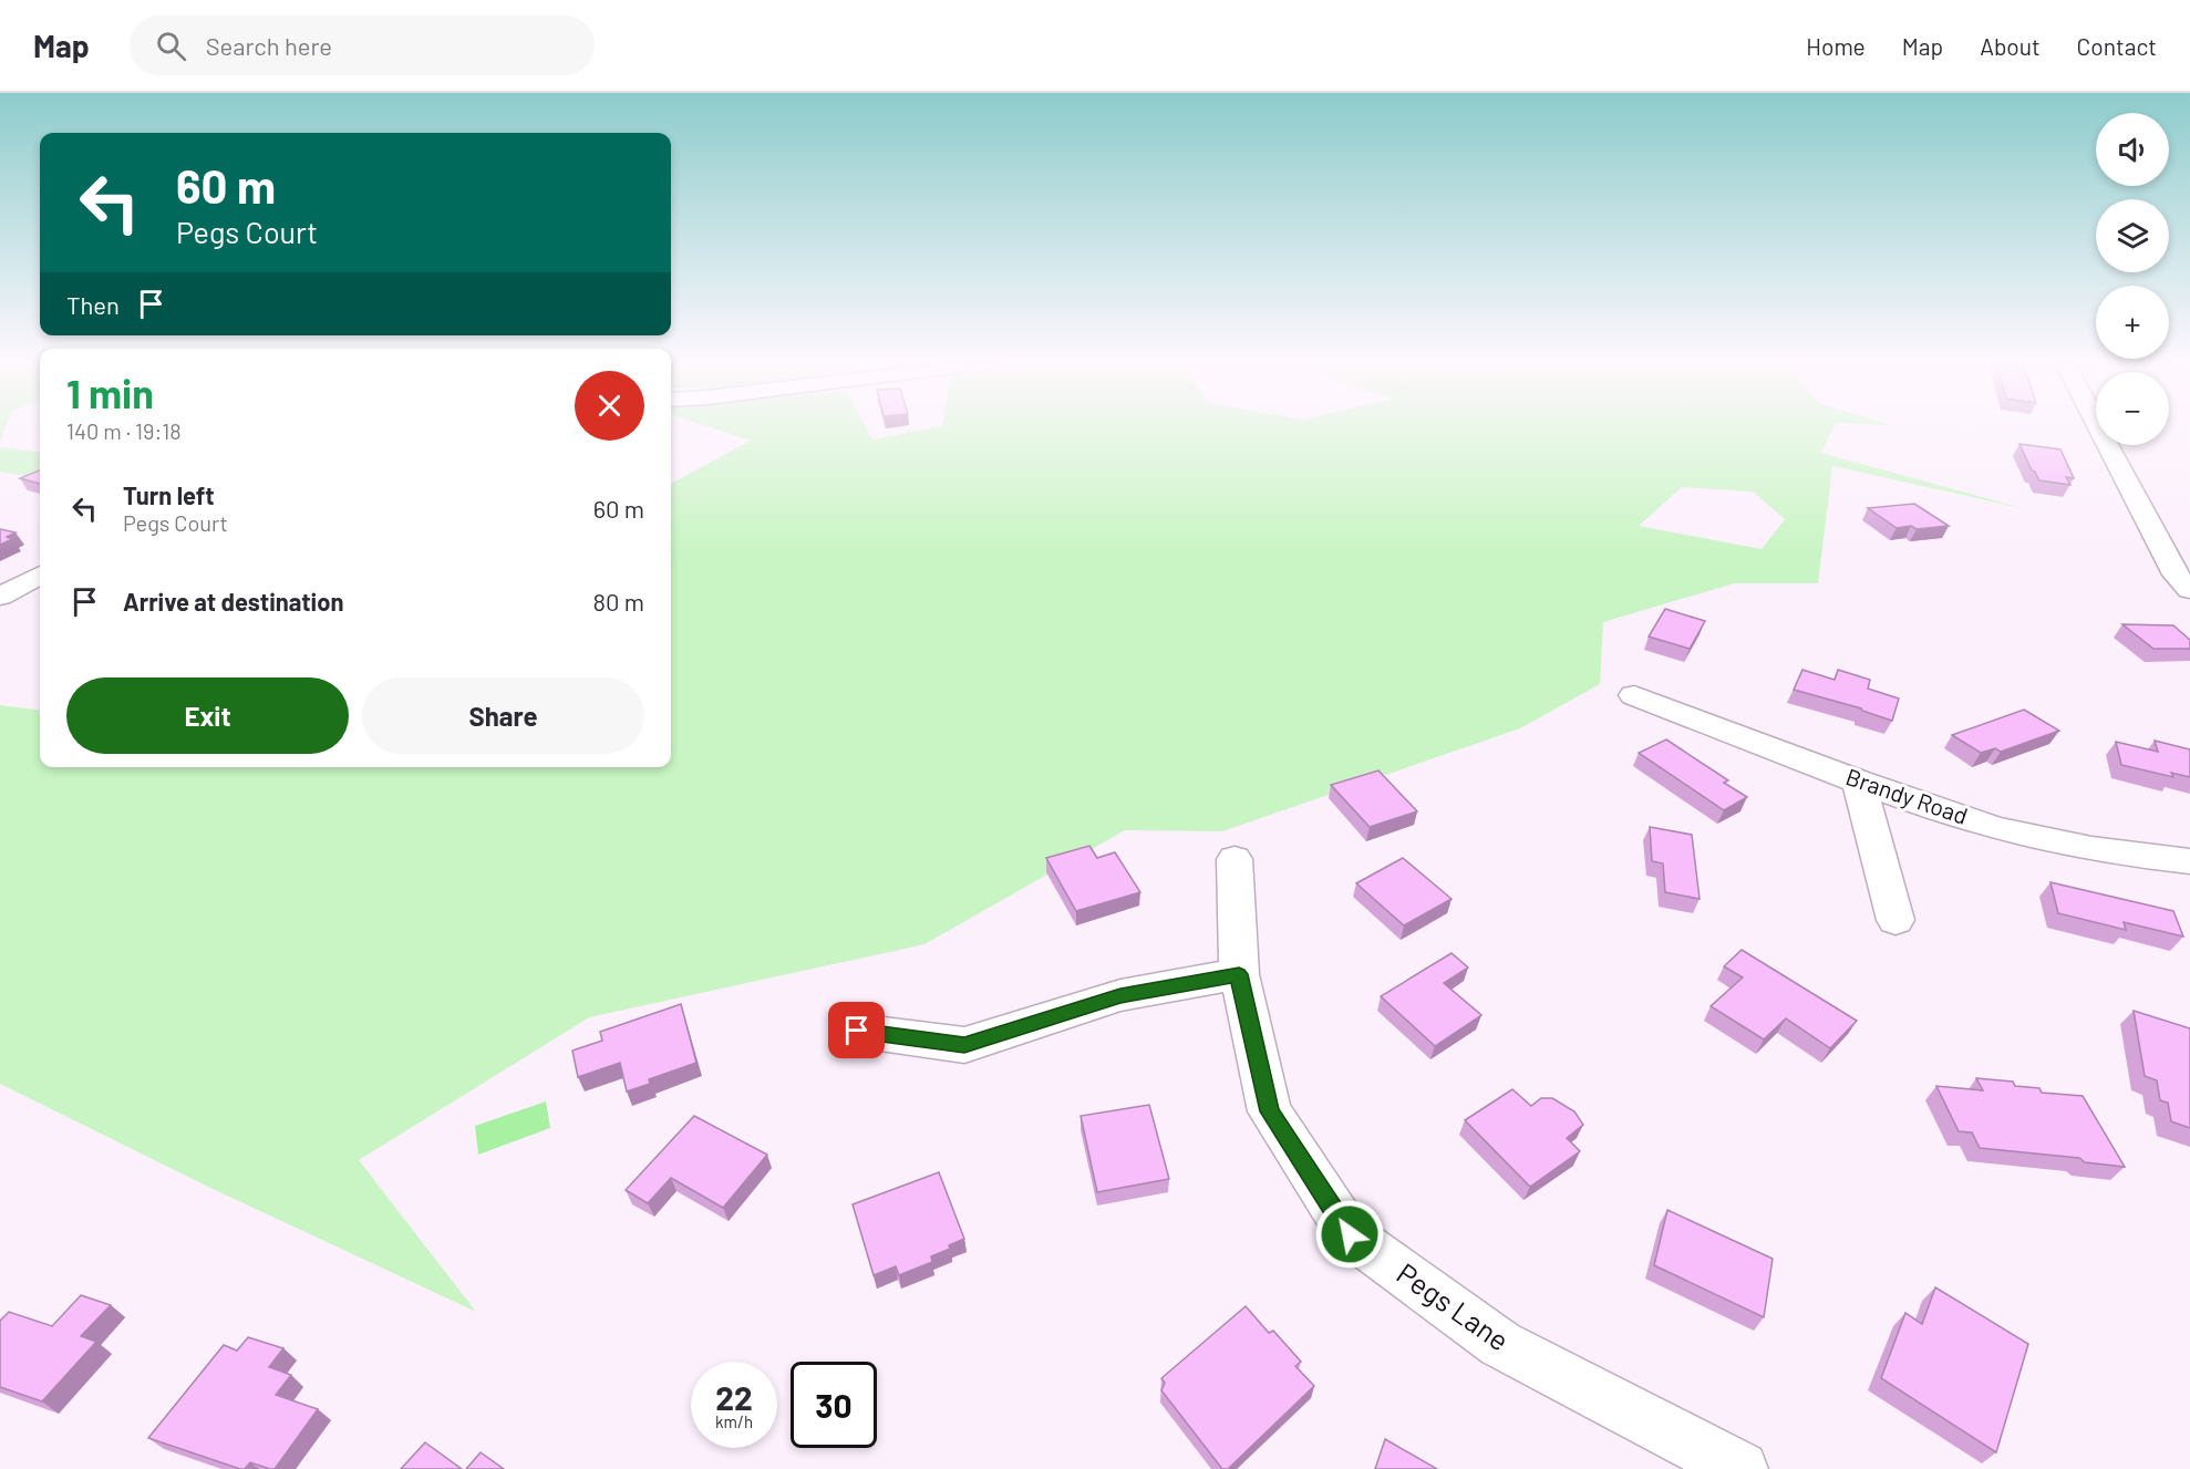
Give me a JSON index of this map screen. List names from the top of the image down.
{
  "streets": {
    "street": ["Brandy Road", "Pegs Lane"]
  },
  "page": {
    "header": "Map",
    "search": "Search here",
    "nav": [
      "Home",
      "Map",
      "About",
      "Contact"
    ],
    "map_buttons": ["+", "−"],
    "turn": ["60 m", "Pegs Court"],
    "then": "Then",
    "heading": ["1 min", "140 m · 19:18"],
    "list": [
      {
        "name": "Turn left",
        "note": "Pegs Court",
        "value": "60 m"
      },
      {
        "name": "Arrive at destination",
        "value": "80 m"
      }
    ],
    "buttons": ["Exit", "Share"],
    "speed": "22 km/h",
    "limit": "30"
  }
}
